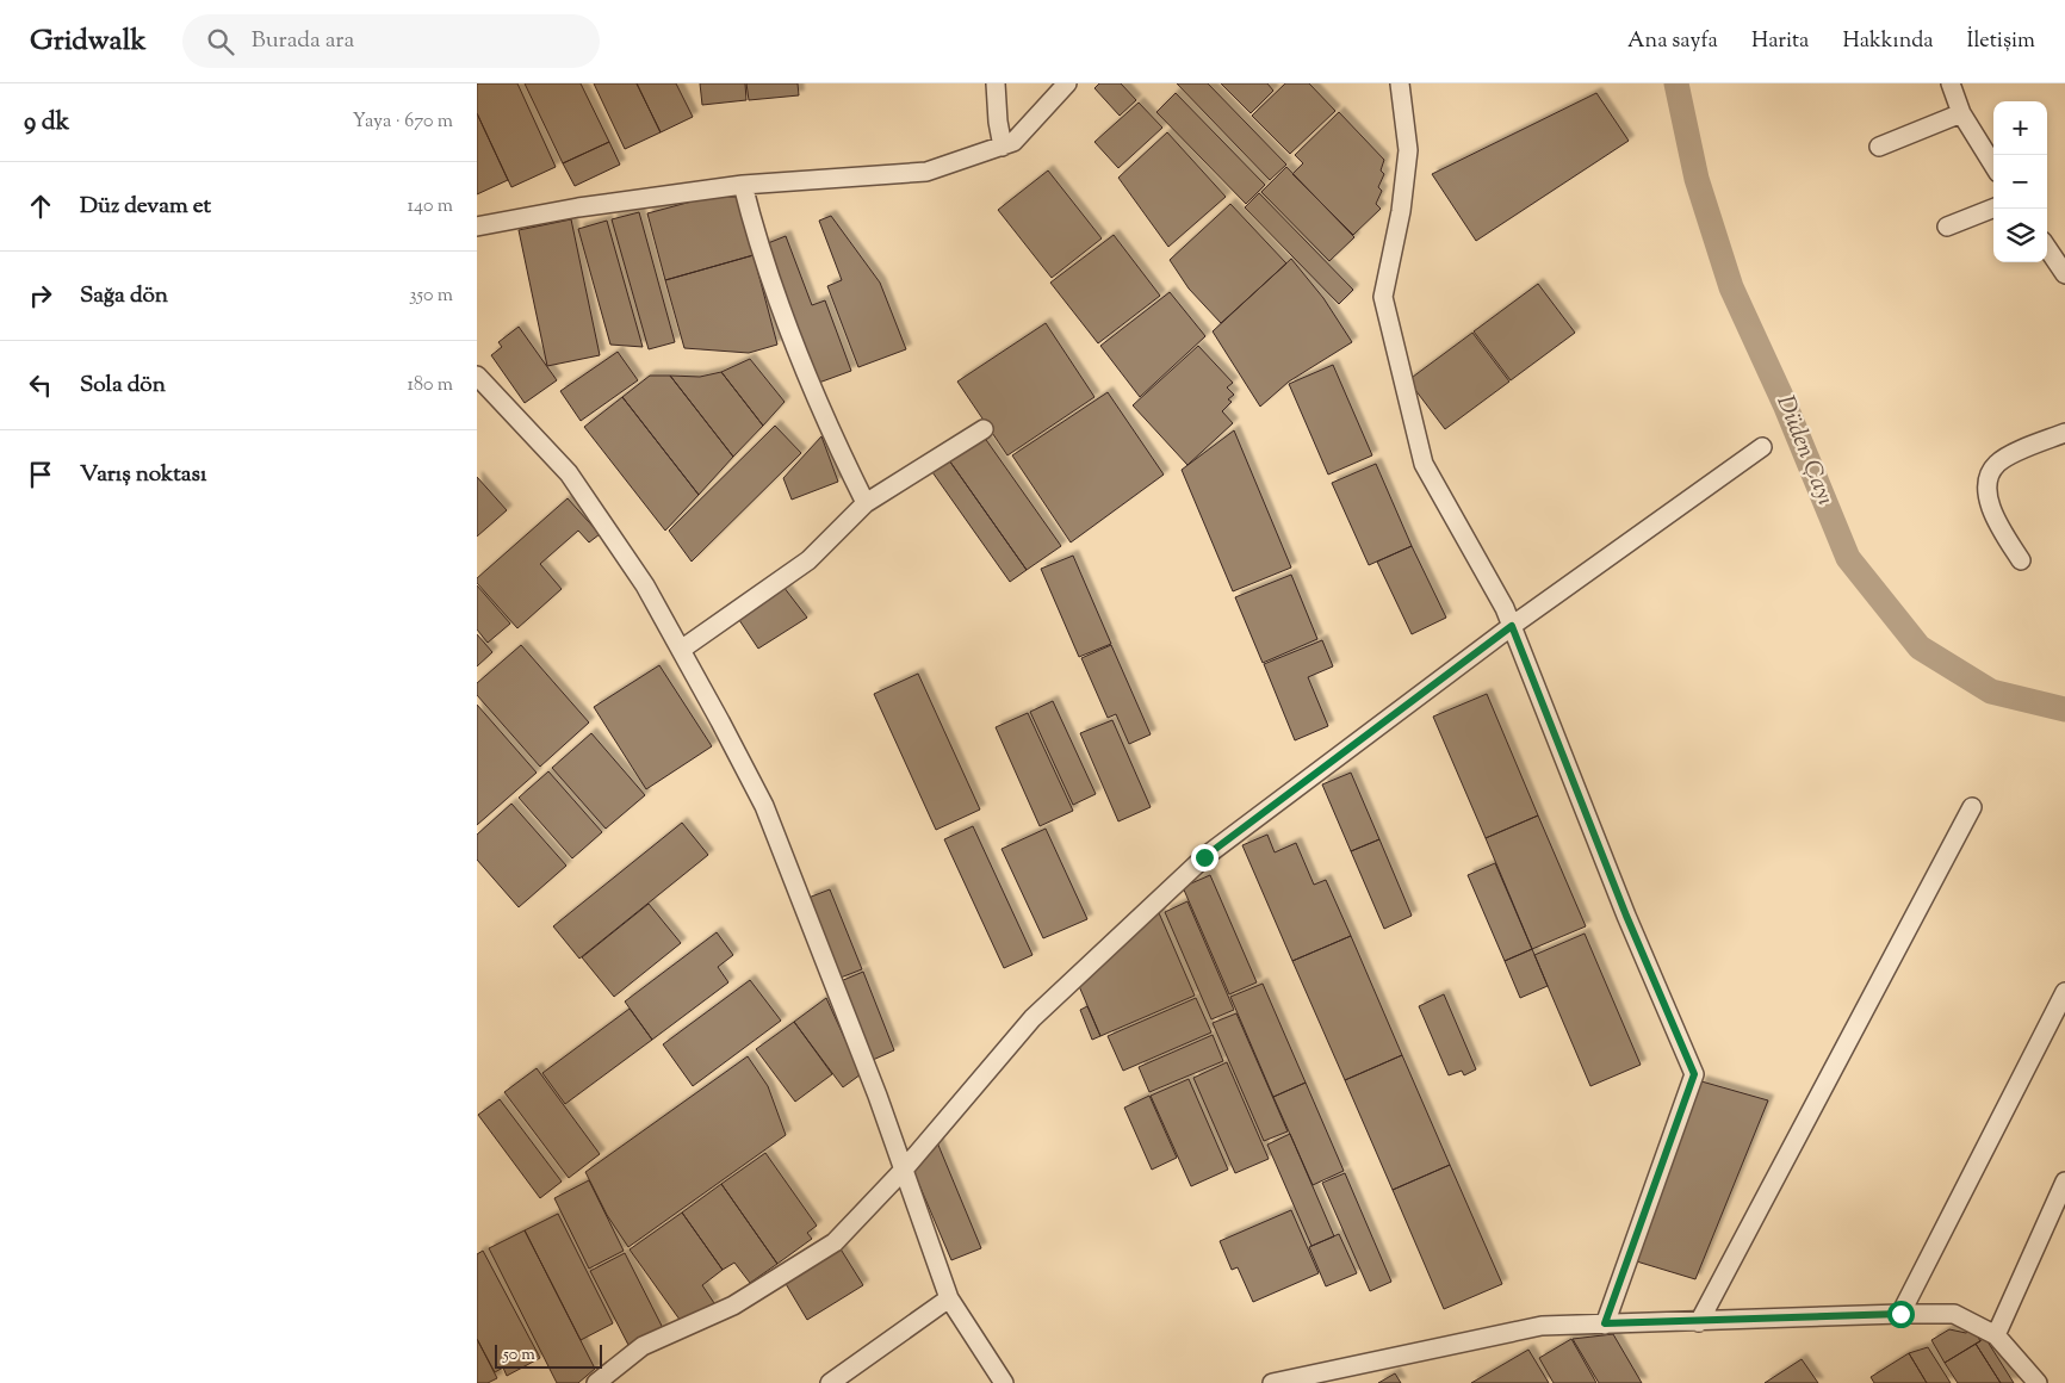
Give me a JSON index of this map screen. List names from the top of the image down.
{
  "water": ["Düden Çayı"],
  "scale_bar": "50 m",
  "page": {
    "header": "Gridwalk",
    "search": "Burada ara",
    "nav": [
      "Ana sayfa",
      "Harita",
      "Hakkında",
      "İletişim"
    ],
    "heading": ["9 dk", "Yaya · 670 m"],
    "map_buttons": ["+", "−"],
    "list": [
      ["Düz devam et", "140 m"],
      ["Sağa dön", "350 m"],
      ["Sola dön", "180 m"],
      "Varış noktası"
    ],
    "scale": "50 m"
  }
}
